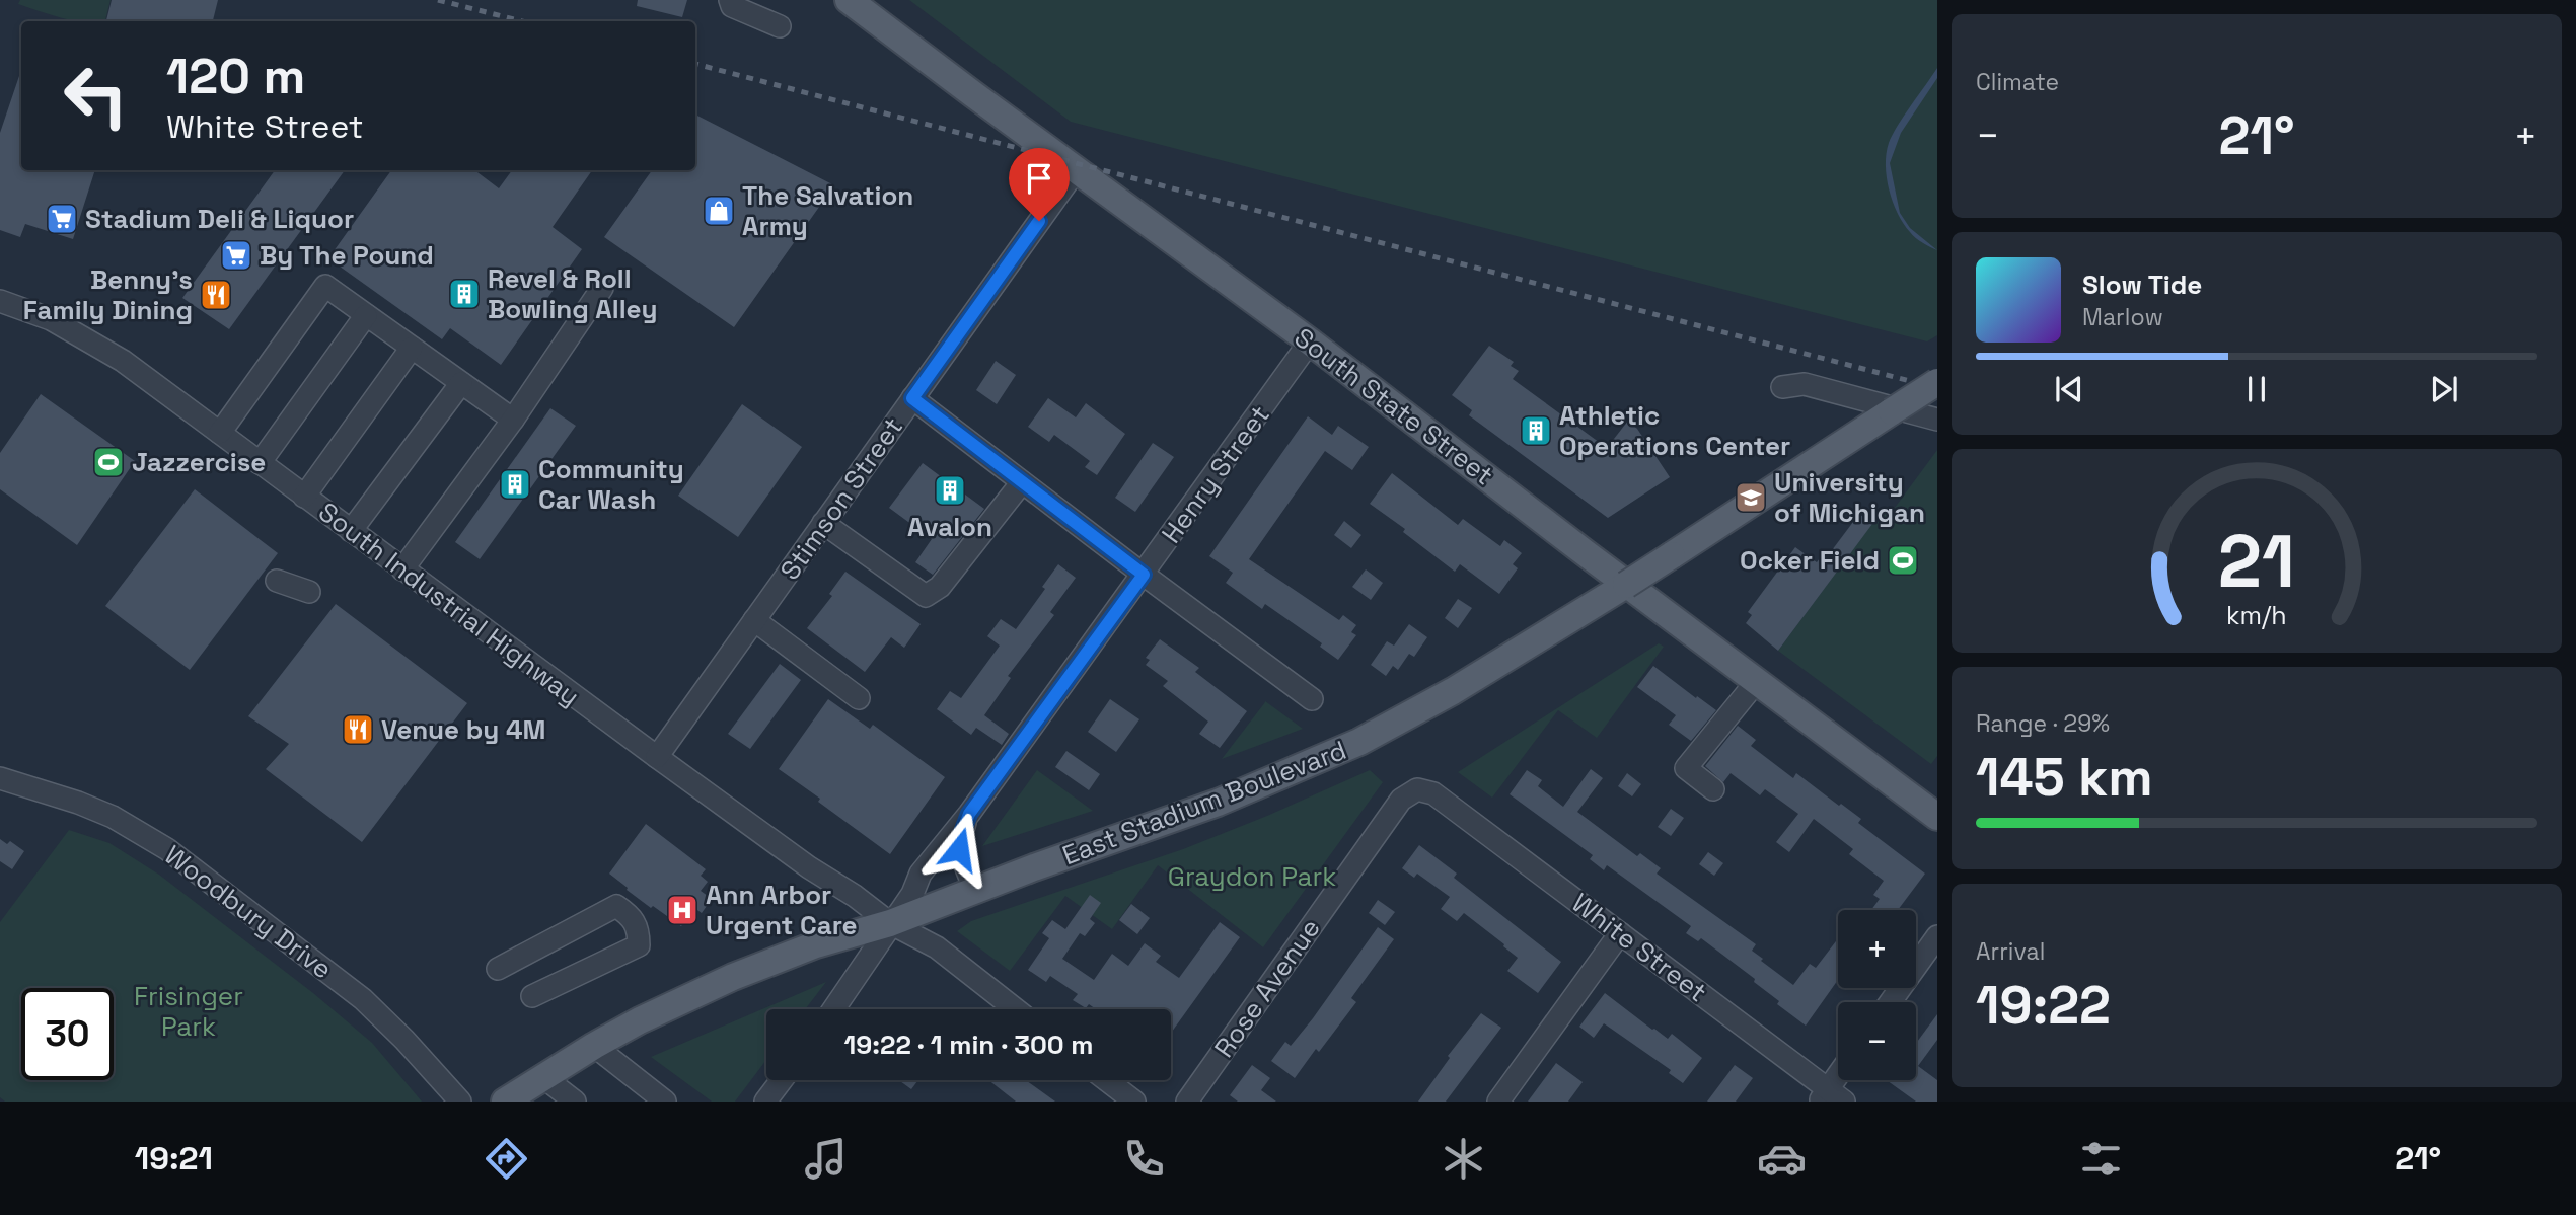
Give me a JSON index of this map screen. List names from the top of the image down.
{
  "streets": {
    "main road": ["South State Street", "East Stadium Boulevard"],
    "street": [
      "Henry Street",
      "Stimson Street",
      "South Industrial Highway",
      "Woodbury Drive",
      "White Street",
      "Rose Avenue"
    ]
  },
  "crossings": [
    ["South State Street", "Henry Street"],
    ["South State Street", "Stimson Street"],
    ["Henry Street", "South Industrial Highway"],
    ["Henry Street", "East Stadium Boulevard"],
    ["Stimson Street", "South Industrial Highway"],
    ["South Industrial Highway", "East Stadium Boulevard"],
    ["White Street", "Rose Avenue"]
  ],
  "parks": ["Graydon Park", "Frisinger Park"],
  "places": {
    "shop": ["The Salvation Army"],
    "supermarket": ["Stadium Deli & Liquor", "By The Pound"],
    "building": [
      "Revel & Roll Bowling Alley",
      "Athletic Operations Center",
      "Community Car Wash",
      "Avalon"
    ],
    "restaurant": ["Benny's Family Dining", "Venue by 4M"],
    "sports": ["Jazzercise", "Ocker Field"],
    "school or university": ["University of Michigan"],
    "hospital": ["Ann Arbor Urgent Care"]
  },
  "page": {
    "tile": [
      "Climate",
      ["Range · 29%", "145 km"],
      ["Arrival", "19:22"]
    ],
    "turn": ["120 m", "White Street"],
    "heat": ["−", "21°", "+"],
    "song": ["Slow Tide", "Marlow"],
    "map_buttons": ["+", "−"],
    "limit": "30",
    "trip": "19:22 · 1 min · 300 m",
    "tabs": ["19:21", "21°"],
    "gauge": ["21", "km/h"]
  }
}
